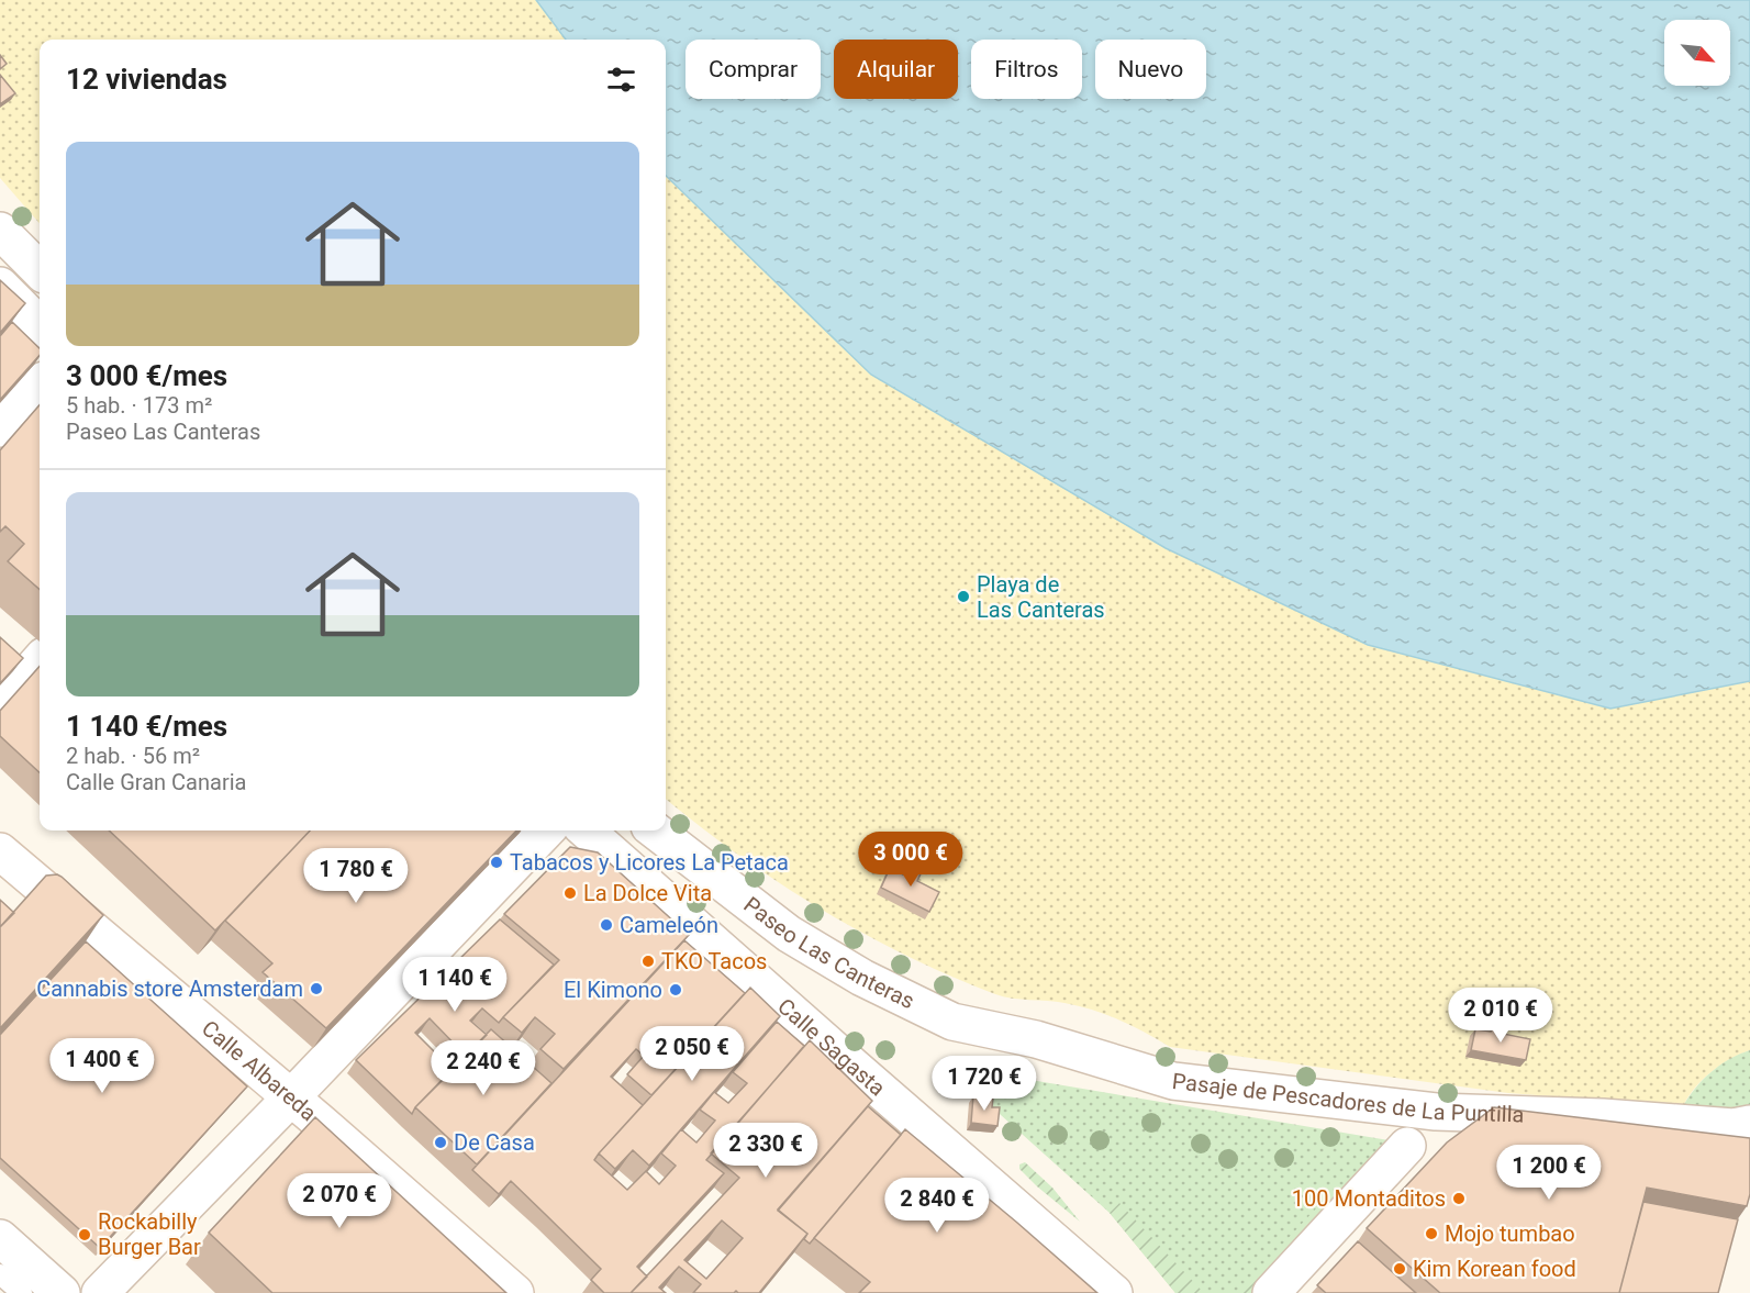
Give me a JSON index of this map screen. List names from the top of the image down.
{
  "streets": {
    "street": [
      "Paseo Las Canteras",
      "Calle Sagasta",
      "Calle Albareda",
      "Pasaje de Pescadores de La Puntilla"
    ]
  },
  "crossings": [
    ["Paseo Las Canteras", "Pasaje de Pescadores de La Puntilla"]
  ],
  "places": [
    "Playa de Las Canteras",
    "Tabacos y Licores La Petaca",
    "La Dolce Vita",
    "Cameleón",
    "TKO Tacos",
    "Cannabis store Amsterdam",
    "El Kimono",
    "De Casa",
    "100 Montaditos",
    "Mojo tumbao",
    "Rockabilly Burger Bar",
    "Kim Korean food"
  ],
  "north": "bottom right",
  "page": {
    "chip": [
      "Comprar",
      "Alquilar",
      "Filtros",
      "Nuevo"
    ],
    "heading": "12 viviendas",
    "list": [
      {
        "name": "3 000 €/mes",
        "note": "5 hab. · 173 m² · Paseo Las Canteras"
      },
      {
        "name": "1 140 €/mes",
        "note": "2 hab. · 56 m² · Calle Gran Canaria"
      }
    ],
    "price": [
      "3 000 €",
      "1 780 €",
      "1 140 €",
      "2 010 €",
      "2 050 €",
      "1 400 €",
      "2 240 €",
      "1 720 €",
      "2 330 €",
      "1 200 €",
      "2 070 €",
      "2 840 €"
    ]
  }
}
